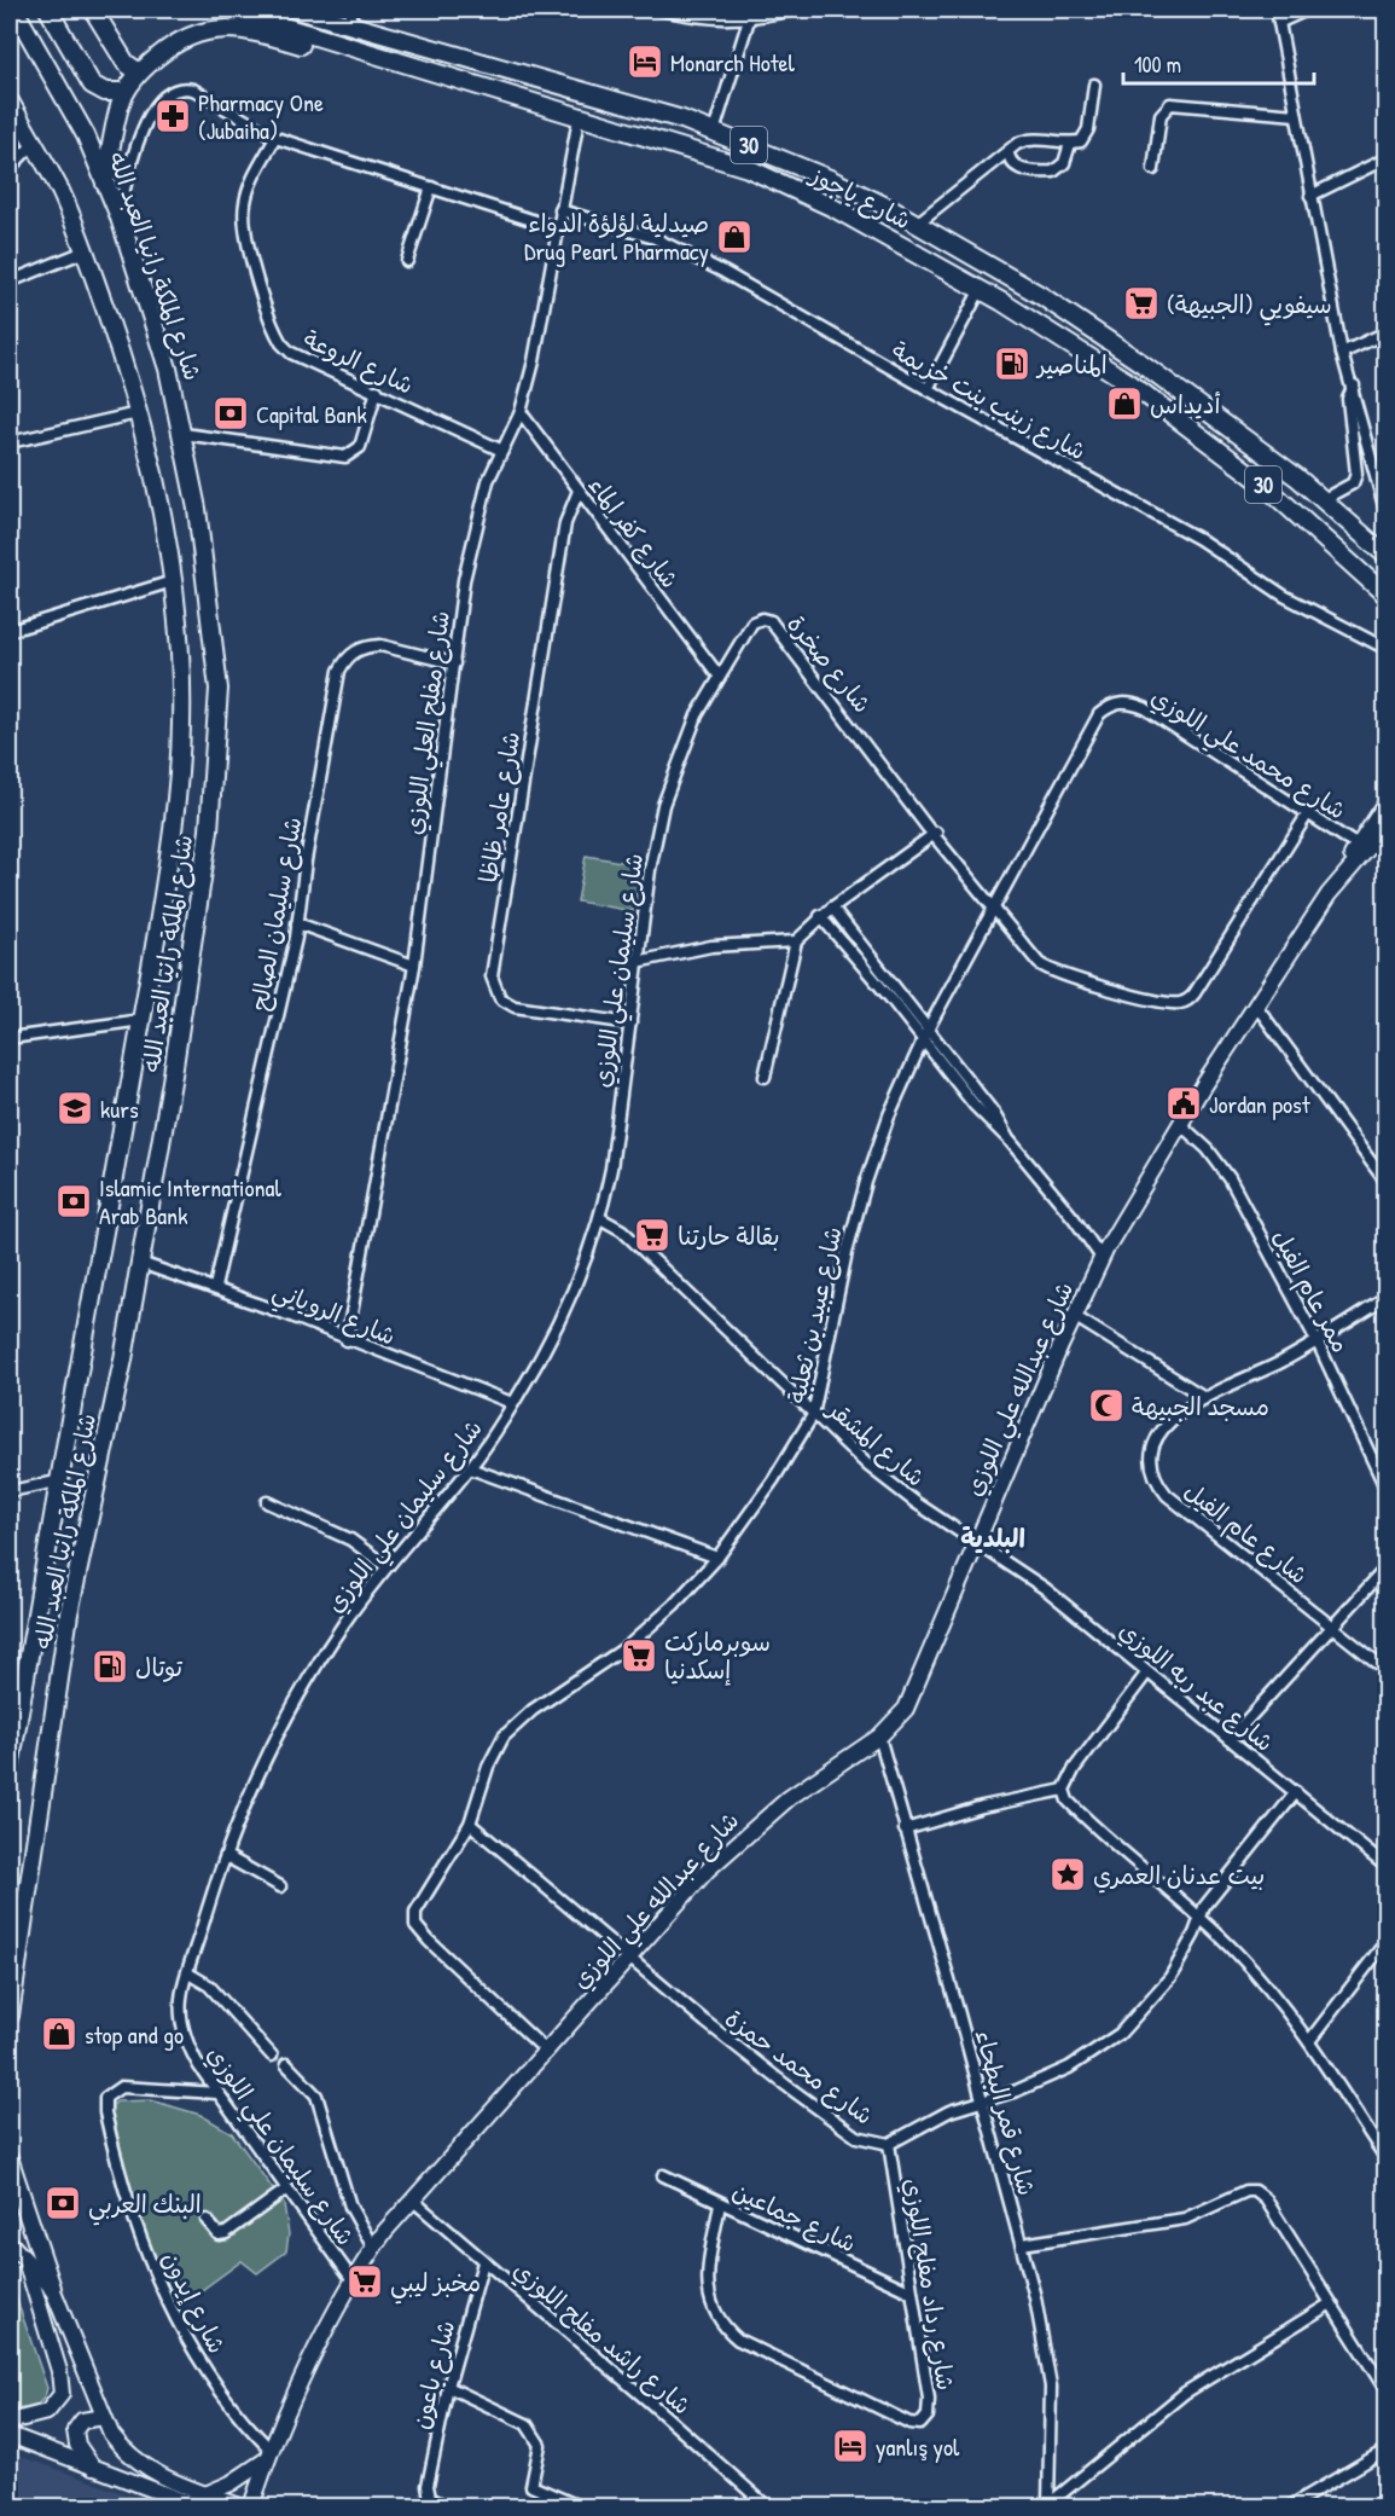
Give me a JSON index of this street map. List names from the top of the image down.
{
  "streets": {
    "main road": ["30", "شارع ياجوز", "شارع الملكة رانيا العبد الله"],
    "street": [
      "شارع الروعة",
      "شارع زينب بنت خزيمة",
      "شارع كفر الماء",
      "شارع صخرة",
      "شارع مفلح العلي اللوزي",
      "شارع محمد علي اللوزي",
      "شارع عامر ظاظا",
      "شارع سليمان الصالح",
      "شارع سليمان علي اللوزي",
      "ممر عام الفيل",
      "شارع الروياني",
      "شارع عبيد بن ثعلبة",
      "شارع عبدالله علي اللوزي",
      "شارع المشقر",
      "شارع عام الفيل",
      "شارع عبد ربه اللوزي",
      "شارع محمد حمزة",
      "شارع قمر البطحاء",
      "شارع جماعين",
      "شارع رداد مفلح اللوزي",
      "شارع إيدون",
      "شارع راشد مفلح اللوزي",
      "شارع باعون"
    ]
  },
  "crossings": [
    ["شارع ياجوز", "شارع مفلح العلي اللوزي"],
    ["شارع الملكة رانيا العبد الله", "شارع الروياني"],
    ["شارع الروعة", "شارع مفلح العلي اللوزي"],
    ["شارع زينب بنت خزيمة", "شارع مفلح العلي اللوزي"],
    ["شارع كفر الماء", "شارع مفلح العلي اللوزي"],
    ["شارع كفر الماء", "شارع عامر ظاظا"],
    ["شارع كفر الماء", "شارع سليمان علي اللوزي"],
    ["شارع صخرة", "شارع محمد علي اللوزي"],
    ["شارع صخرة", "شارع سليمان علي اللوزي"],
    ["شارع صخرة", "شارع عبيد بن ثعلبة"],
    ["شارع مفلح العلي اللوزي", "شارع سليمان الصالح"],
    ["شارع مفلح العلي اللوزي", "شارع الروياني"],
    ["شارع محمد علي اللوزي", "شارع عبيد بن ثعلبة"],
    ["شارع محمد علي اللوزي", "شارع عبدالله علي اللوزي"],
    ["شارع عامر ظاظا", "شارع سليمان علي اللوزي"],
    ["شارع سليمان الصالح", "شارع الروياني"],
    ["شارع سليمان علي اللوزي", "شارع الروياني"],
    ["شارع سليمان علي اللوزي", "شارع عبدالله علي اللوزي"],
    ["شارع سليمان علي اللوزي", "شارع المشقر"],
    ["شارع سليمان علي اللوزي", "شارع إيدون"],
    ["ممر عام الفيل", "شارع عبدالله علي اللوزي"],
    ["ممر عام الفيل", "شارع عام الفيل"],
    ["شارع عبيد بن ثعلبة", "شارع عبدالله علي اللوزي"],
    ["شارع عبيد بن ثعلبة", "شارع المشقر"],
    ["شارع عبيد بن ثعلبة", "شارع محمد حمزة"],
    ["شارع عبدالله علي اللوزي", "شارع المشقر"],
    ["شارع عبدالله علي اللوزي", "شارع عبد ربه اللوزي"],
    ["شارع عبدالله علي اللوزي", "شارع محمد حمزة"],
    ["شارع عبدالله علي اللوزي", "شارع قمر البطحاء"],
    ["شارع عبدالله علي اللوزي", "شارع إيدون"],
    ["شارع عبدالله علي اللوزي", "شارع راشد مفلح اللوزي"],
    ["شارع المشقر", "شارع عبد ربه اللوزي"],
    ["شارع عبد ربه اللوزي", "شارع محمد حمزة"],
    ["شارع محمد حمزة", "شارع قمر البطحاء"],
    ["شارع محمد حمزة", "شارع رداد مفلح اللوزي"],
    ["شارع جماعين", "شارع رداد مفلح اللوزي"],
    ["شارع راشد مفلح اللوزي", "شارع باعون"]
  ],
  "districts": ["البلدية"],
  "places": {
    "hotel": ["Monarch Hotel", "yanlış yol"],
    "pharmacy": ["Pharmacy One (Jubaiha)"],
    "shop": ["صيدلية لؤلؤة الدواء Drug Pearl Pharmacy", "أديداس", "stop and go"],
    "supermarket": [
      "سيفويي (الجبيهة)",
      "بقالة حارتنا",
      "سوبرماركت إسكدنيا",
      "مخبز ليبي"
    ],
    "fuel station": ["المناصير", "توتال"],
    "bank": ["Capital Bank", "Islamic International Arab Bank", "البنك العربي"],
    "public building": ["Jordan post"],
    "school or university": ["kurs"],
    "mosque": ["مسجد الجبيهة"],
    "place": ["بيت عدنان العمري"]
  },
  "scale_bar": "100 m"
}
